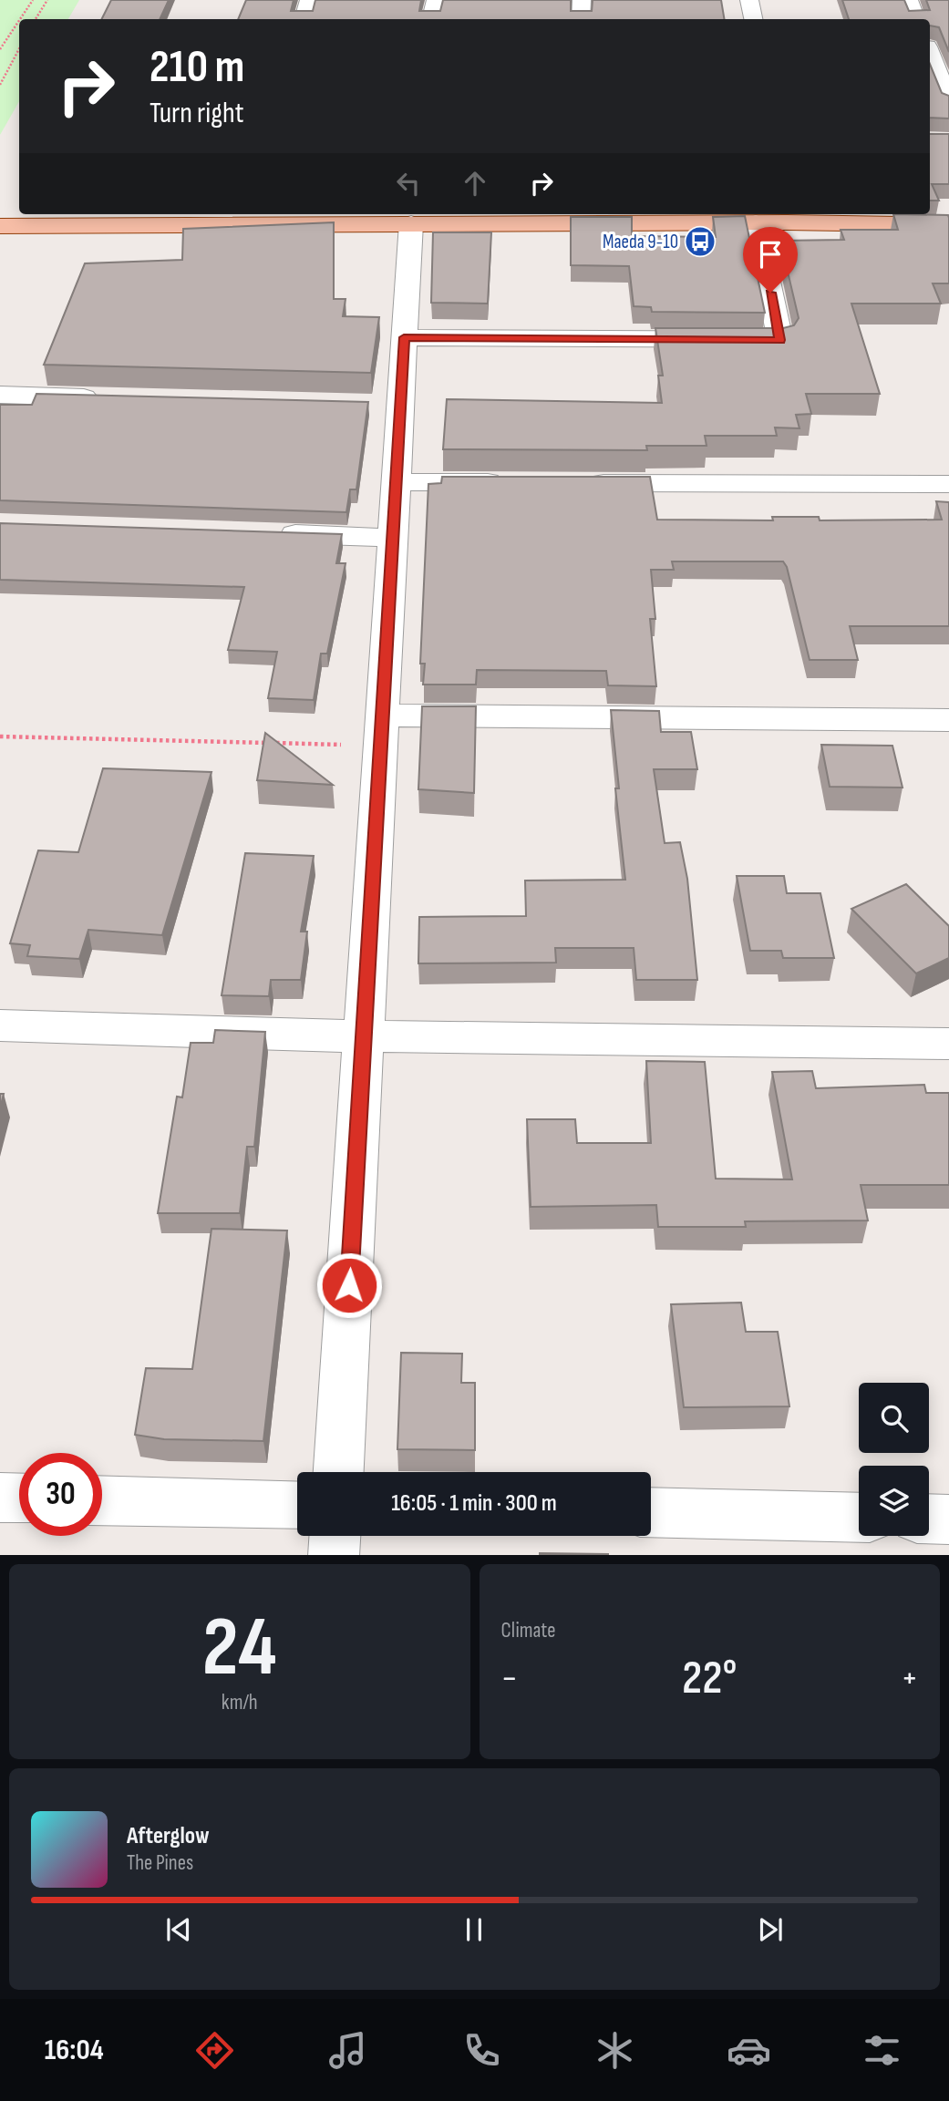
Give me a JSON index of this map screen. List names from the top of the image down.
{
  "places": {
    "bus stop": ["Maeda 9-10"]
  },
  "page": {
    "turn": ["210 m", "Turn right"],
    "limit": "30",
    "trip": "16:05 · 1 min · 300 m",
    "tile": [
      ["24", "km/h"],
      "Climate"
    ],
    "heat": ["−", "22°", "+"],
    "song": ["Afterglow", "The Pines"],
    "tabs": "16:04"
  }
}
